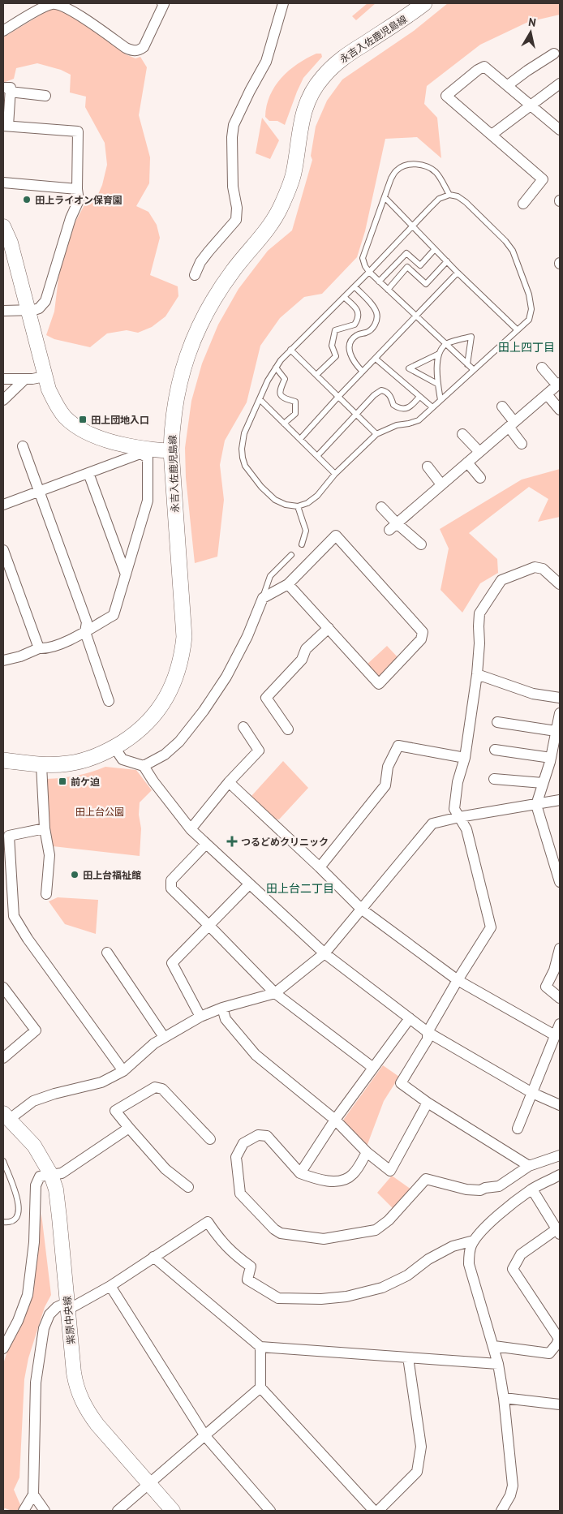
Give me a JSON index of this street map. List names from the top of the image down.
{
  "streets": {
    "main road": ["永吉入佐鹿児島線"],
    "street": ["紫原中央線"]
  },
  "districts": ["田上四丁目", "田上台二丁目"],
  "parks": ["田上台公園"],
  "places": {
    "other": ["田上ライオン保育園", "田上台福祉館"],
    "transit": ["田上団地入口", "前ケ迫"],
    "health": ["つるどめクリニック"]
  },
  "north": "top"
}
